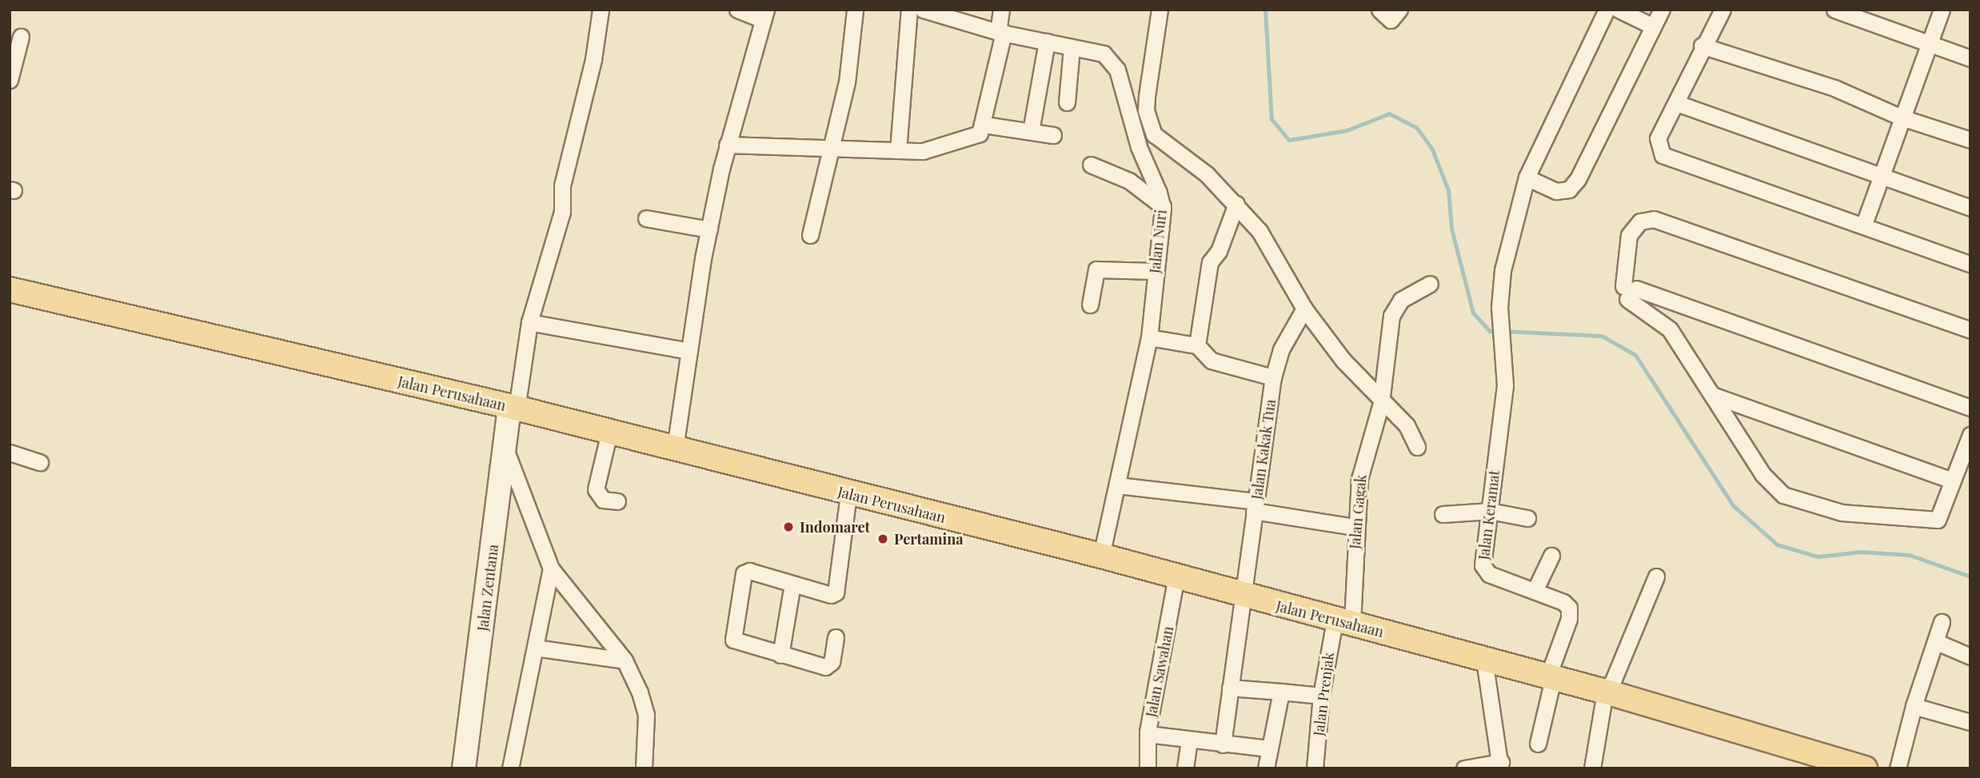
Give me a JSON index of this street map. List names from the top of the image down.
{
  "streets": {
    "main road": ["Jalan Perusahaan"],
    "street": [
      "Jalan Nuri",
      "Jalan Kakak Tua",
      "Jalan Gagak",
      "Jalan Keramat",
      "Jalan Zentana",
      "Jalan Sawahan",
      "Jalan Prenjak"
    ]
  },
  "crossings": [
    ["Jalan Nuri", "Jalan Perusahaan"],
    ["Jalan Perusahaan", "Jalan Kakak Tua"],
    ["Jalan Perusahaan", "Jalan Gagak"],
    ["Jalan Perusahaan", "Jalan Keramat"],
    ["Jalan Perusahaan", "Jalan Zentana"],
    ["Jalan Perusahaan", "Jalan Sawahan"],
    ["Jalan Perusahaan", "Jalan Prenjak"],
    ["Jalan Gagak", "Jalan Prenjak"]
  ],
  "places": ["Indomaret", "Pertamina"]
}
